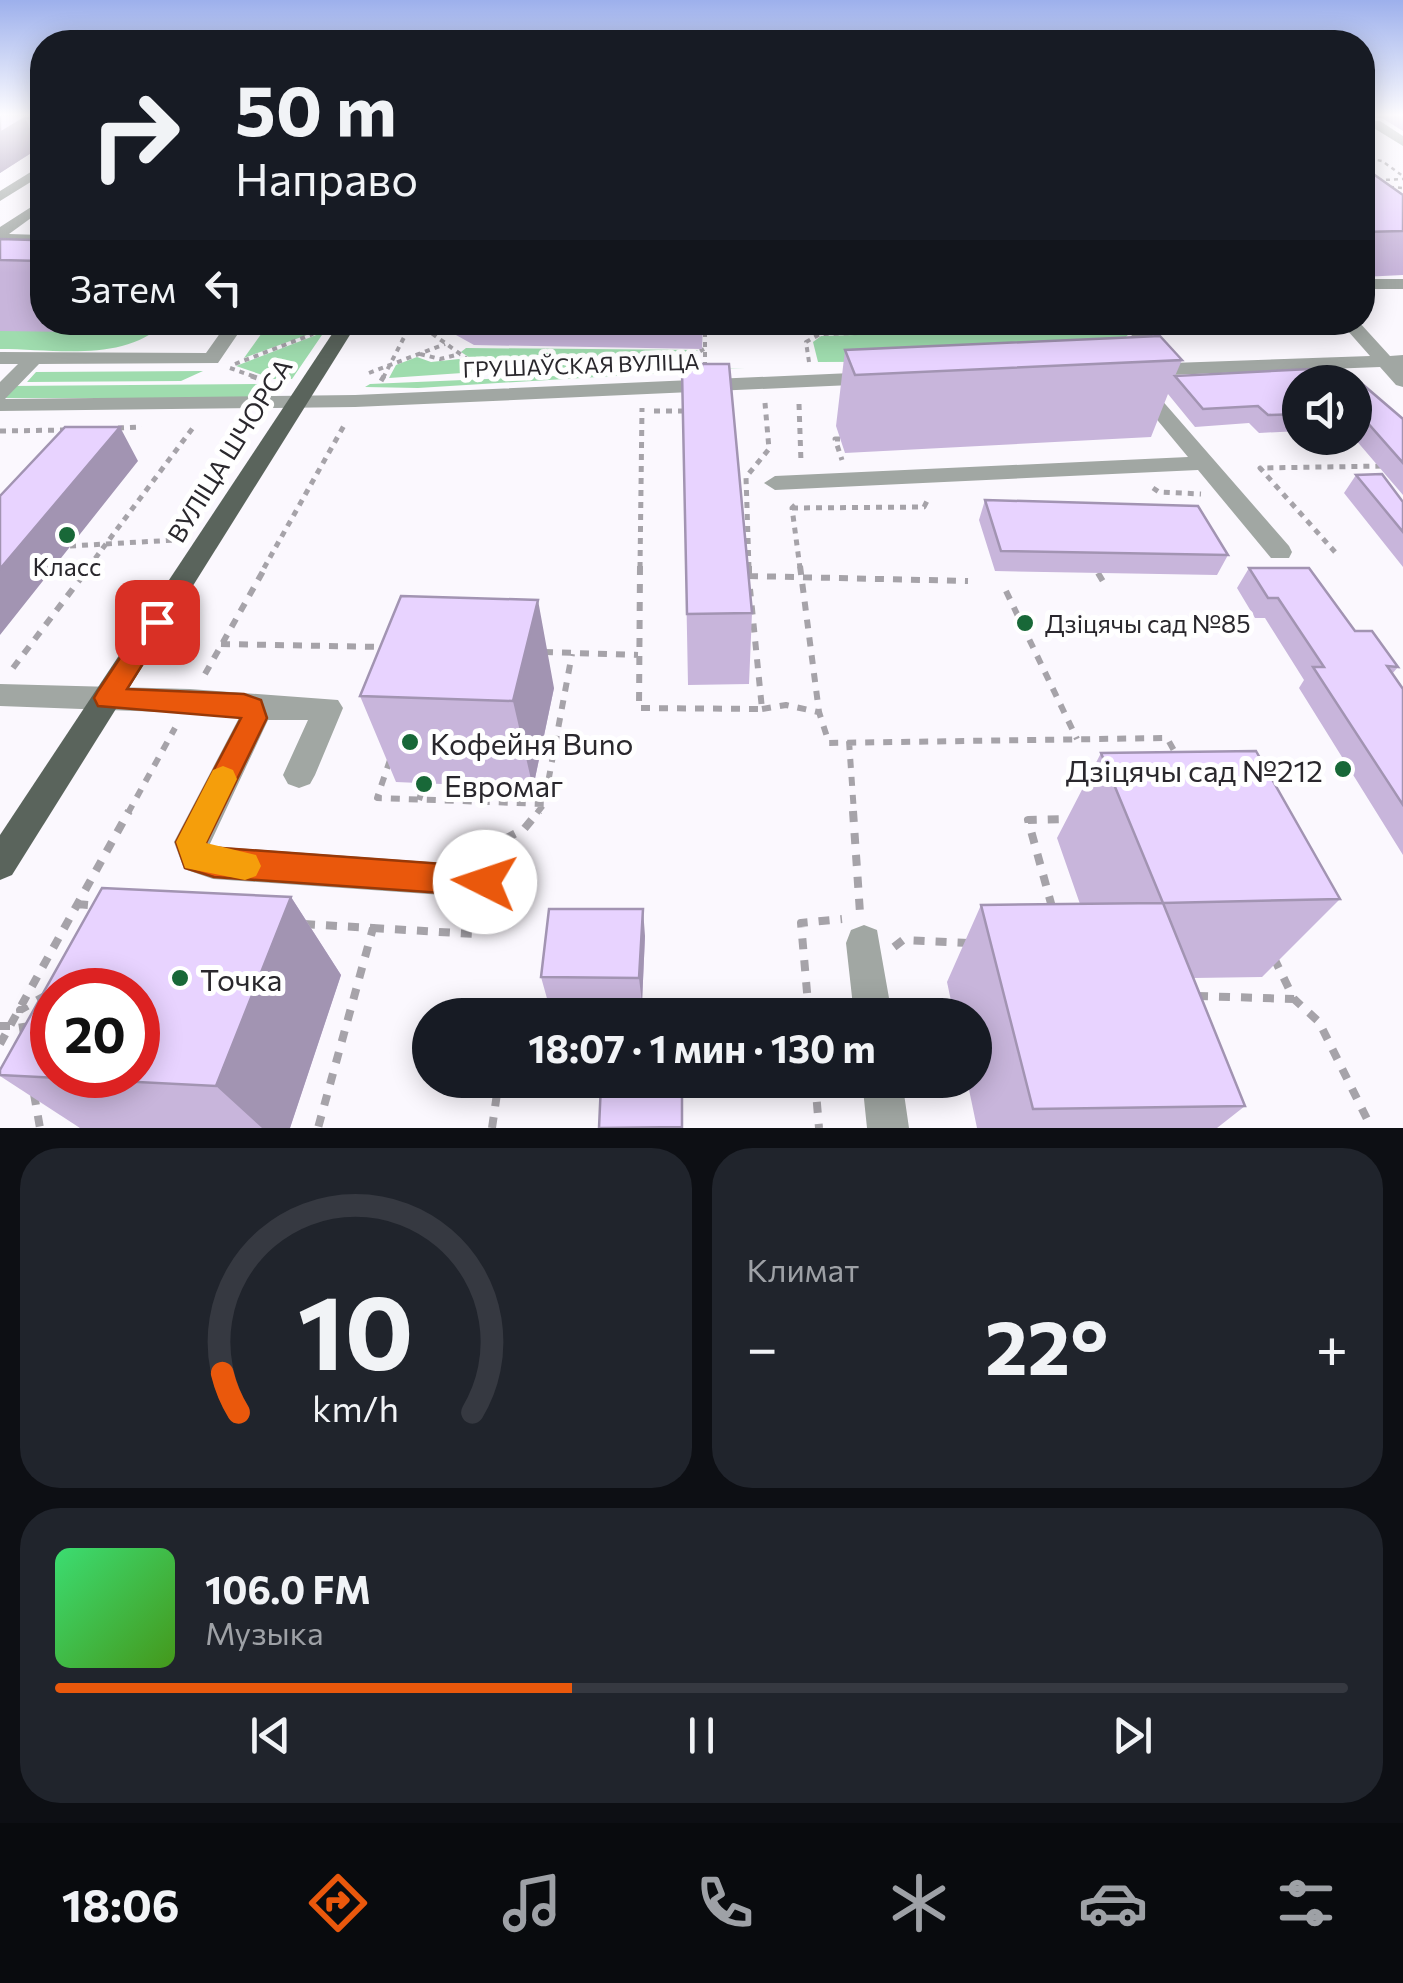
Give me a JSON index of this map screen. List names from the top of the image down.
{
  "streets": {
    "main road": ["ВУЛІЦА ШЧОРСА"],
    "street": ["ГРУШАЎСКАЯ ВУЛІЦА"]
  },
  "crossings": [
    ["ГРУШАЎСКАЯ ВУЛІЦА", "ВУЛІЦА ШЧОРСА"]
  ],
  "places": [
    "Класс",
    "Дзіцячы сад №85",
    "Кофейня Buno",
    "Дзіцячы сад №212",
    "Евромаг",
    "Точка"
  ],
  "page": {
    "turn": ["50 m", "Направо"],
    "then": "Затем",
    "limit": "20",
    "trip": "18:07 · 1 мин · 130 m",
    "tile": "Климат",
    "heat": ["−", "22°", "+"],
    "song": ["106.0 FM", "Музыка"],
    "tabs": "18:06",
    "gauge": ["10", "km/h"]
  }
}
